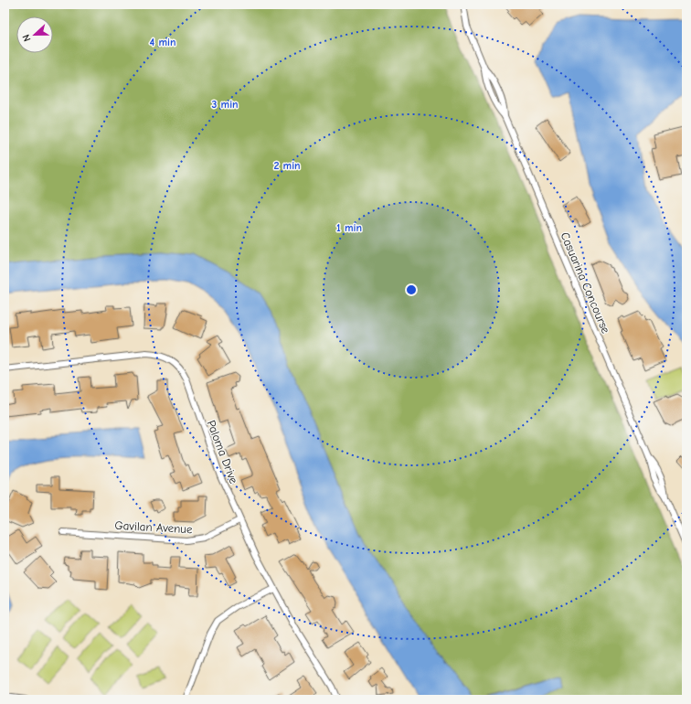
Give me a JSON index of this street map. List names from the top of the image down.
{
  "streets": {
    "street": ["Casuarina Concourse", "Paloma Drive", "Gavilan Avenue"]
  },
  "crossings": [
    ["Paloma Drive", "Gavilan Avenue"]
  ],
  "north": "left",
  "rings": [
    "4 min",
    "3 min",
    "2 min",
    "1 min"
  ]
}
